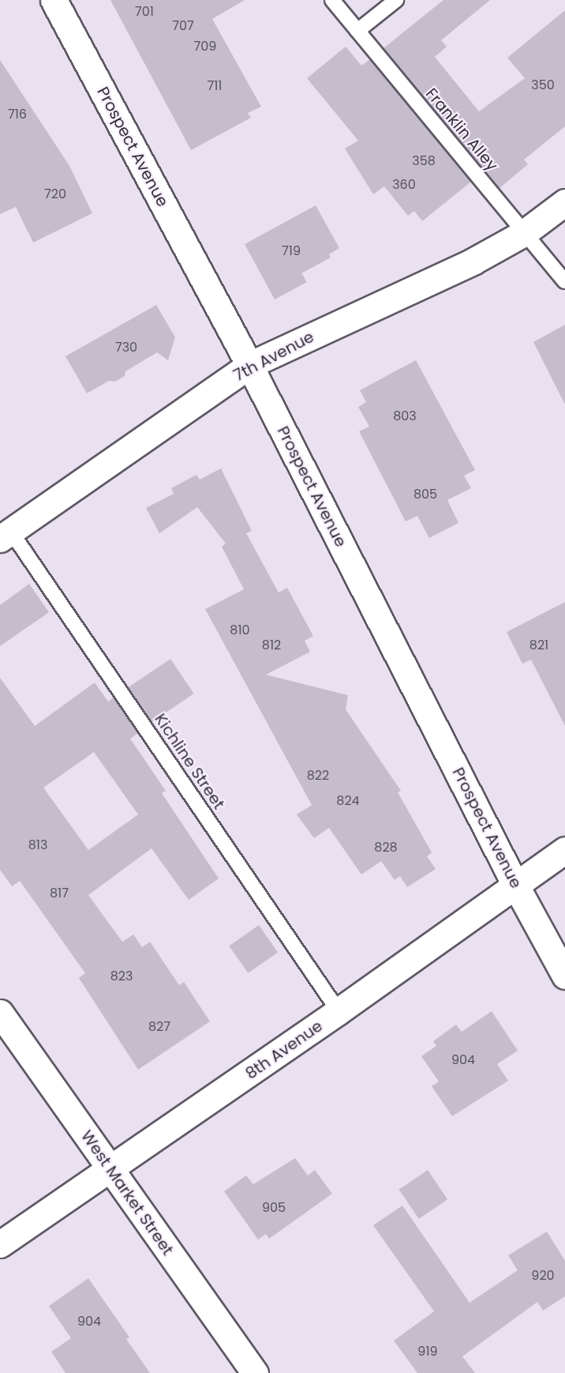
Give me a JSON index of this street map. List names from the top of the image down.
{
  "streets": {
    "street": [
      "Prospect Avenue",
      "7th Avenue",
      "8th Avenue",
      "West Market Street"
    ],
    "lane": ["Franklin Alley", "Kichline Street"]
  },
  "crossings": [
    ["Franklin Alley", "7th Avenue"],
    ["Prospect Avenue", "7th Avenue"],
    ["Prospect Avenue", "8th Avenue"],
    ["7th Avenue", "Kichline Street"],
    ["Kichline Street", "8th Avenue"],
    ["8th Avenue", "West Market Street"]
  ],
  "house_numbers": [
    "701",
    "707",
    "709",
    "350",
    "711",
    "716",
    "358",
    "360",
    "720",
    "719",
    "730",
    "803",
    "805",
    "810",
    "812",
    "821",
    "822",
    "824",
    "813",
    "828",
    "817",
    "823",
    "827",
    "904",
    "905",
    "920",
    "904",
    "919"
  ]
}
